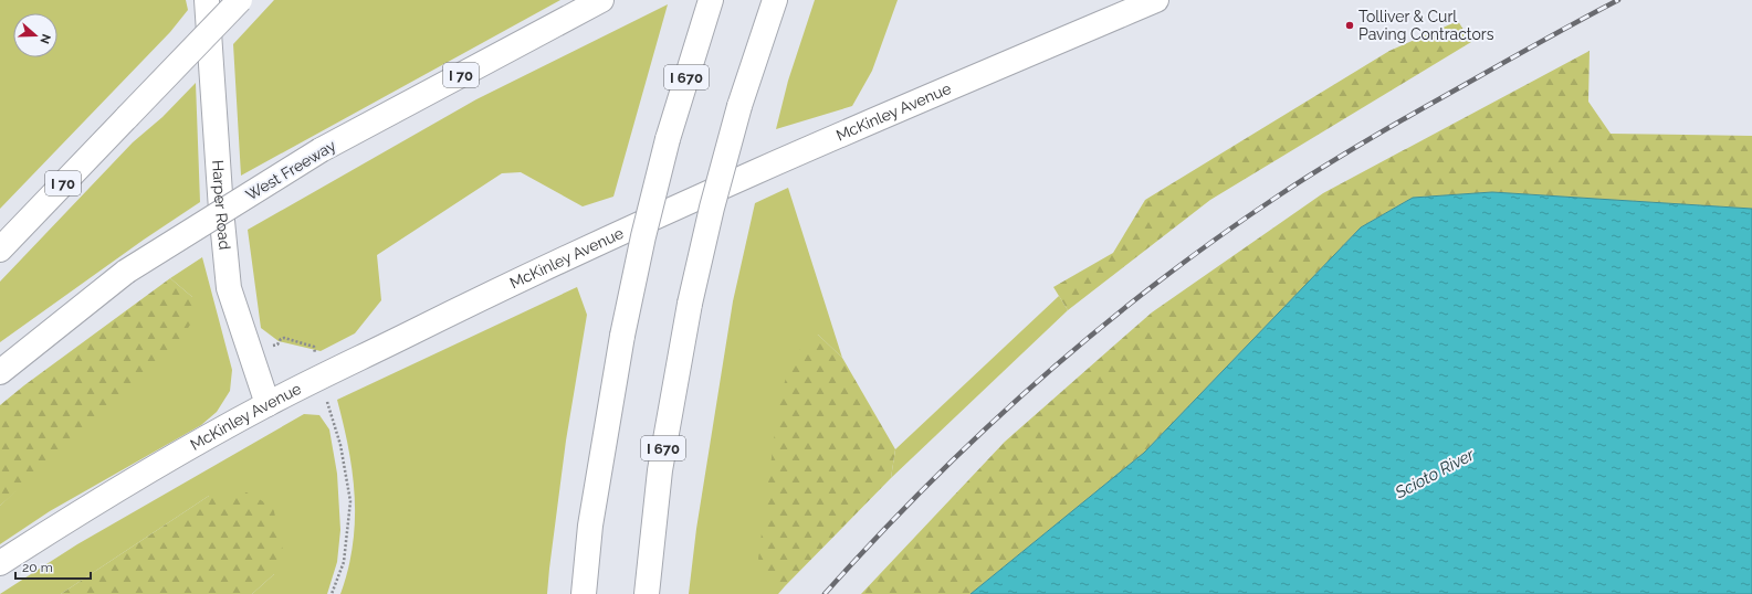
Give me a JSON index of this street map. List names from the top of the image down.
{
  "streets": {
    "main road": [
      "I 70",
      "I 670",
      "McKinley Avenue",
      "West Freeway",
      "Harper Road"
    ]
  },
  "crossings": [
    ["McKinley Avenue", "Harper Road"]
  ],
  "water": ["Scioto River"],
  "places": ["Tolliver & Curl Paving Contractors"],
  "scale_bar": "20 m",
  "north": "right"
}
